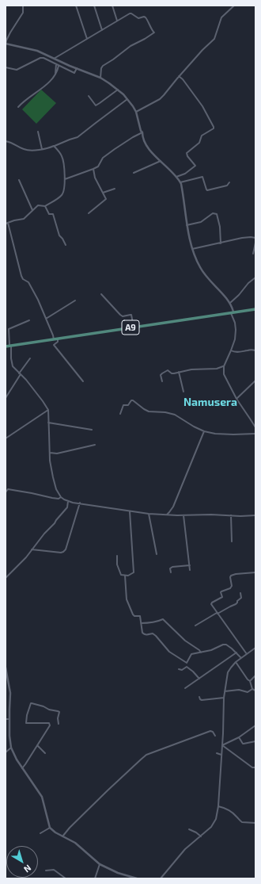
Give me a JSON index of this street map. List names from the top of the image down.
{
  "streets": {
    "main road": ["A9"]
  },
  "districts": ["Namusera"],
  "north": "bottom right"
}
